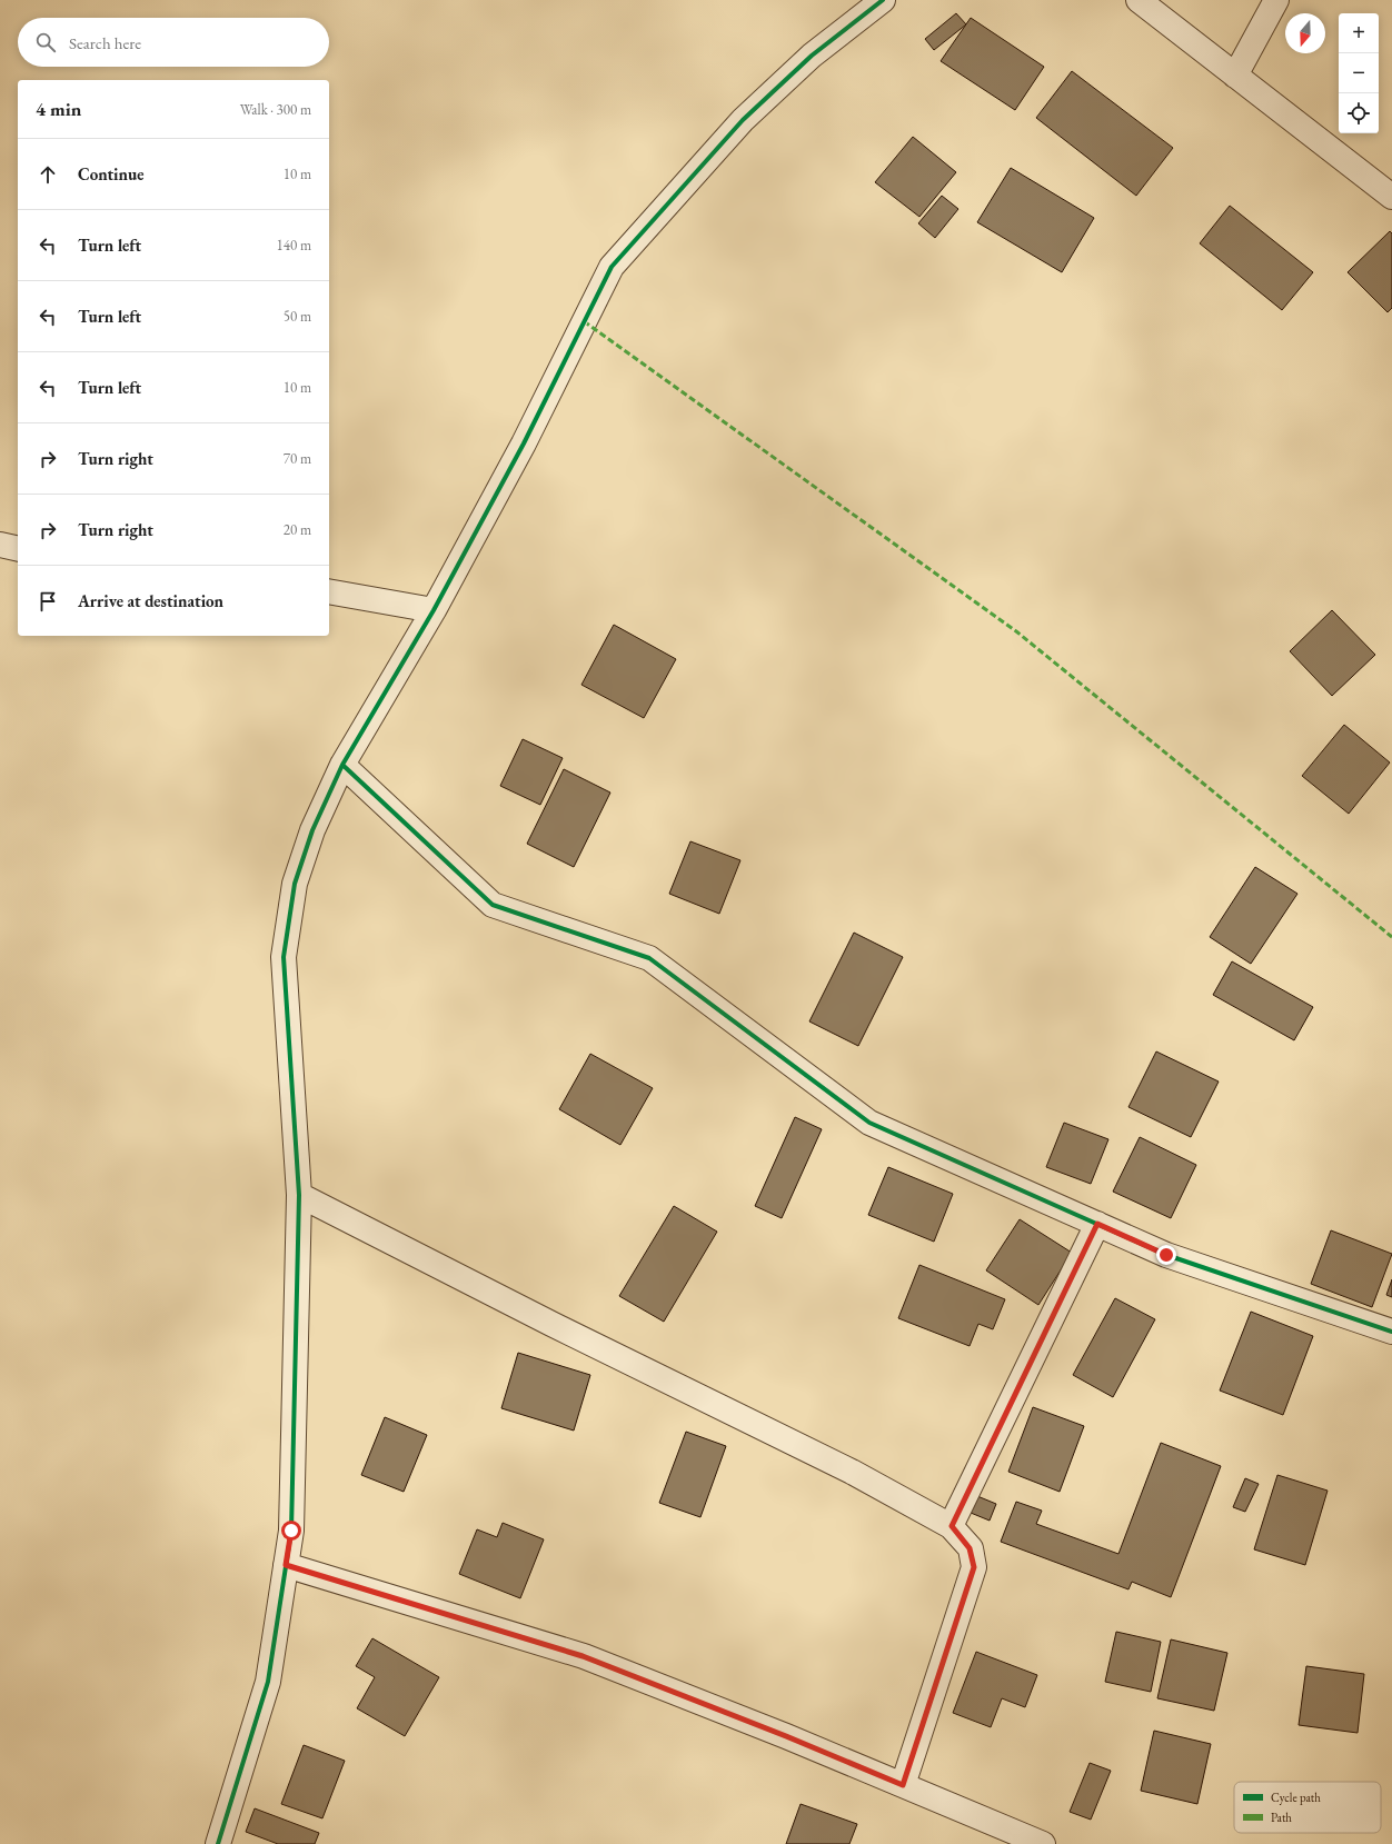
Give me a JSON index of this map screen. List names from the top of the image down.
{
  "legend": ["Cycle path", "Path"],
  "north": "bottom",
  "page": {
    "map_buttons": ["+", "−"],
    "search": "Search here",
    "heading": ["4 min", "Walk · 300 m"],
    "list": [
      ["Continue", "10 m"],
      ["Turn left", "140 m"],
      ["Turn left", "50 m"],
      ["Turn left", "10 m"],
      ["Turn right", "70 m"],
      ["Turn right", "20 m"],
      "Arrive at destination"
    ]
  }
}
